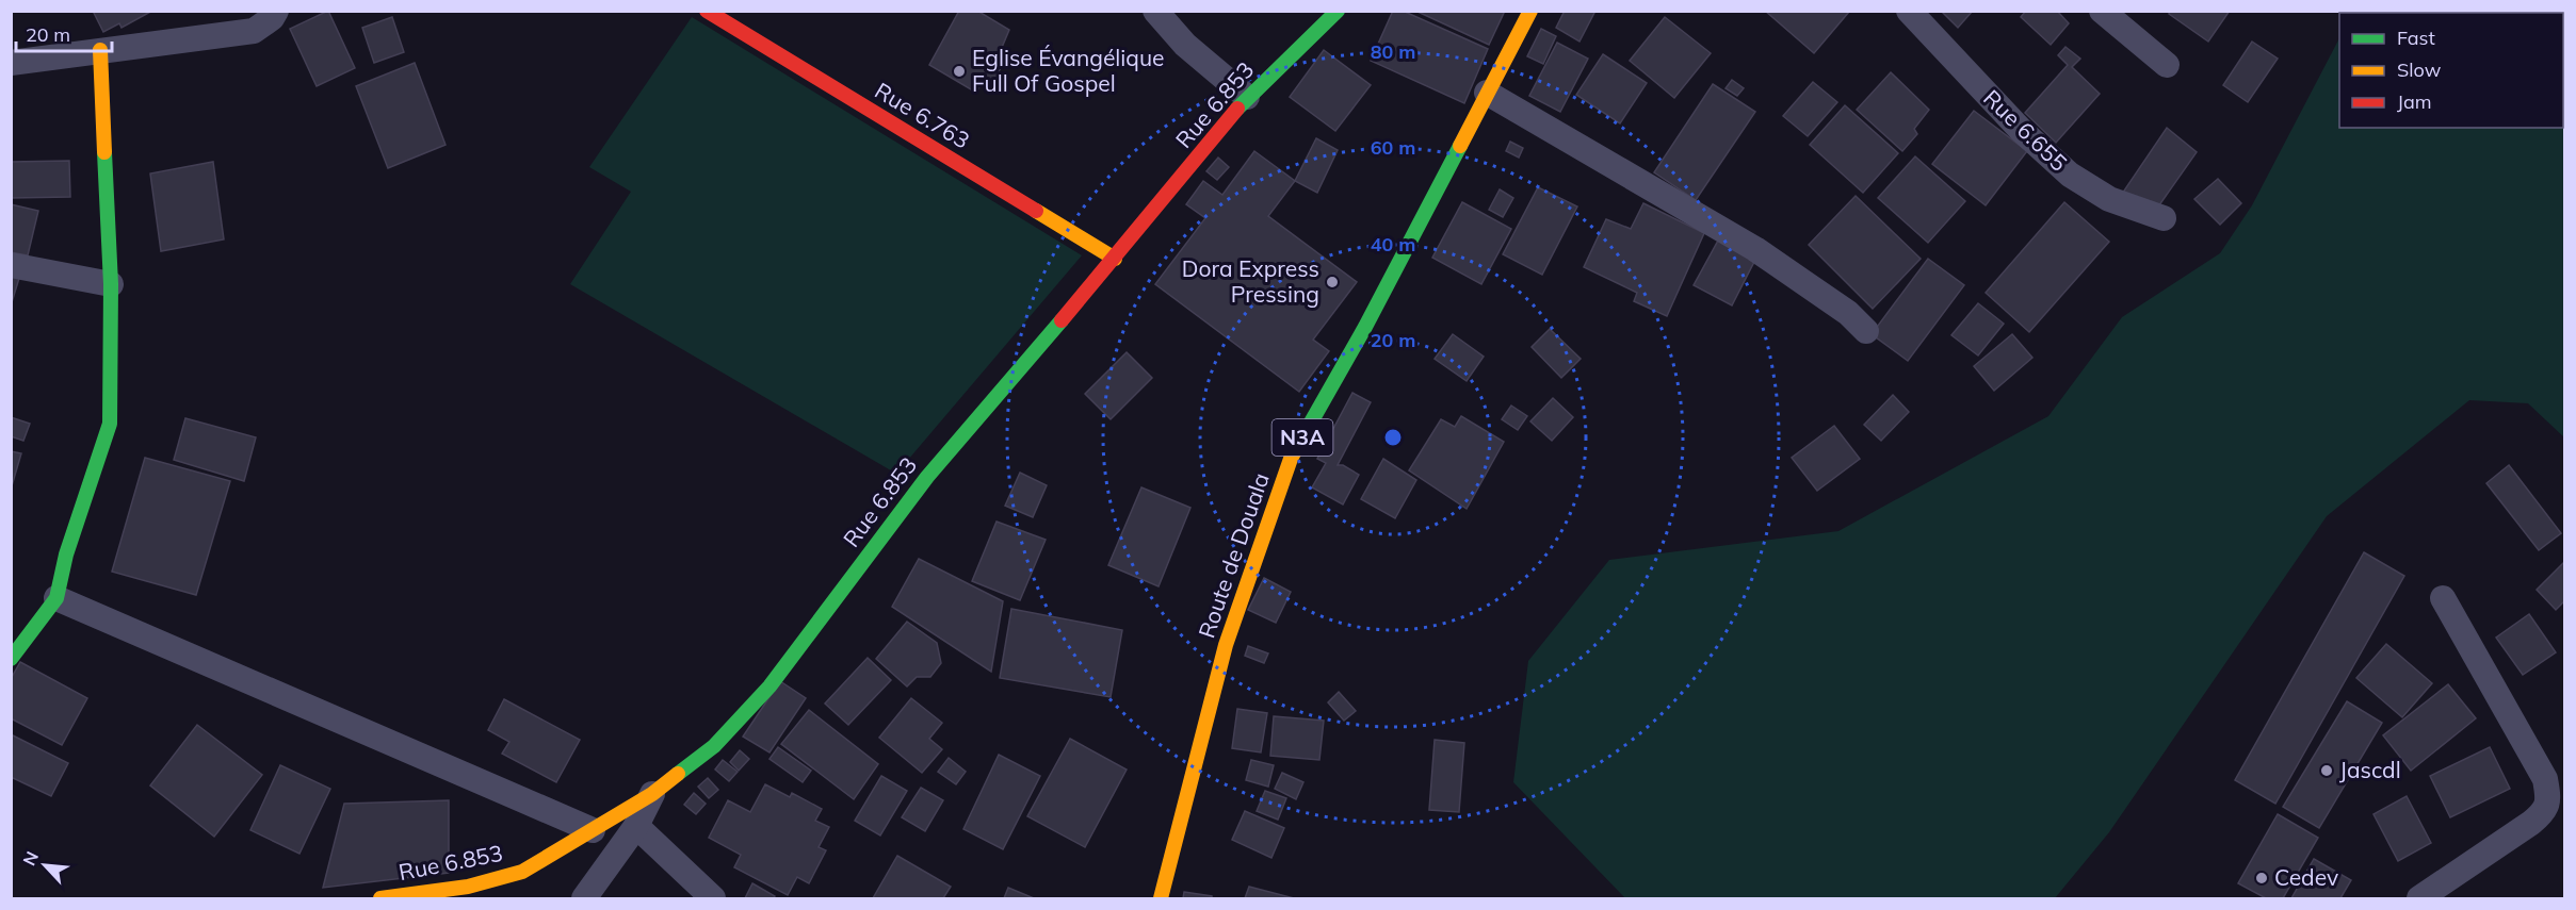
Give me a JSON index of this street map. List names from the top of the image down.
{
  "streets": {
    "main road": [
      "Rue 6.853",
      "Rue 6.763",
      "N3A",
      "Route de Douala"
    ],
    "street": ["Rue 6.655"]
  },
  "crossings": [
    ["Rue 6.853", "Rue 6.763"]
  ],
  "places": [
    "Eglise Évangélique Full Of Gospel",
    "Dora Express Pressing",
    "Jascdl",
    "Cedev"
  ],
  "legend": ["Fast", "Slow", "Jam"],
  "scale_bar": "20 m",
  "north": "top left",
  "rings": [
    "80 m",
    "60 m",
    "40 m",
    "20 m"
  ]
}
